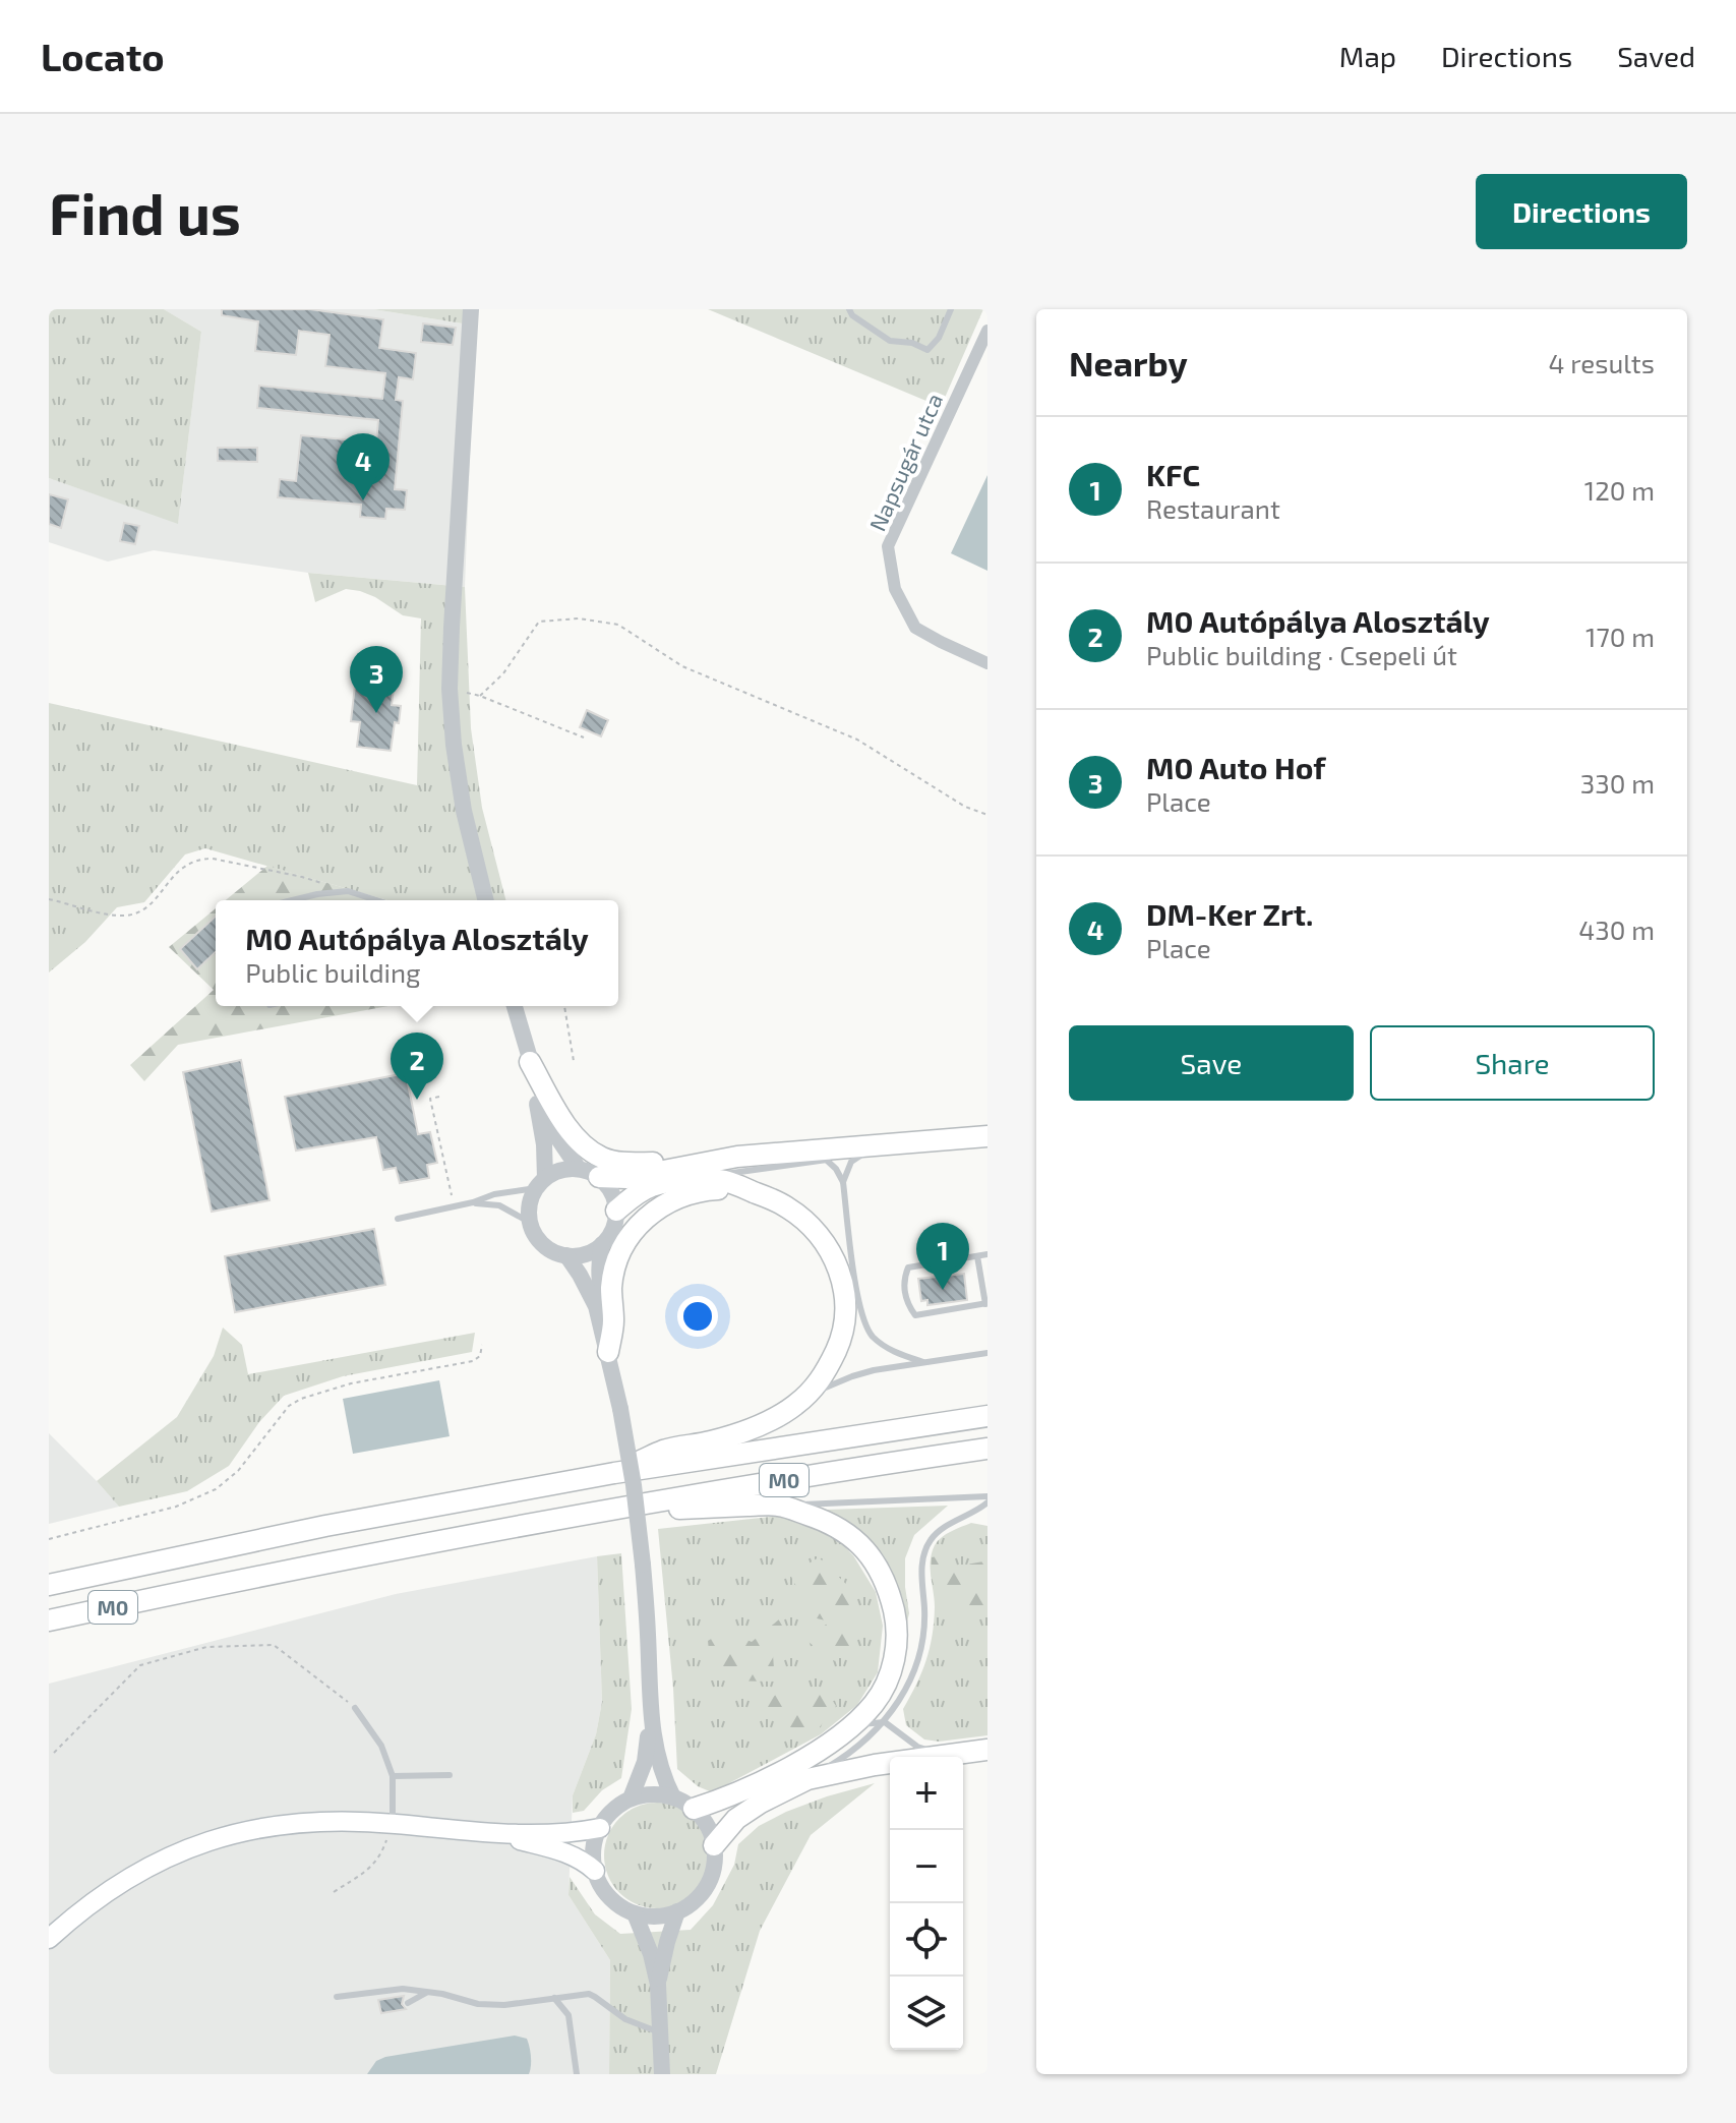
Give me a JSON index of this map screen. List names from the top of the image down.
{
  "streets": {
    "highway": ["M0"],
    "street": ["Napsugár utca"]
  },
  "page": {
    "header": "Locato",
    "nav": ["Map", "Directions", "Saved"],
    "buttons": [
      "Directions",
      ["Save", "Share"]
    ],
    "title": "Find us",
    "heading": ["Nearby", "4 results"],
    "list": [
      {
        "mark": "1",
        "name": "KFC",
        "note": "Restaurant",
        "value": "120 m"
      },
      {
        "mark": "2",
        "name": "M0 Autópálya Alosztály",
        "note": "Public building · Csepeli út",
        "value": "170 m"
      },
      {
        "mark": "3",
        "name": "M0 Auto Hof",
        "note": "Place",
        "value": "330 m"
      },
      {
        "mark": "4",
        "name": "DM-Ker Zrt.",
        "note": "Place",
        "value": "430 m"
      }
    ],
    "pins": [
      "4",
      "3",
      "2",
      "1"
    ],
    "popup": ["M0 Autópálya Alosztály", "Public building"],
    "map_buttons": ["+", "−"]
  }
}
